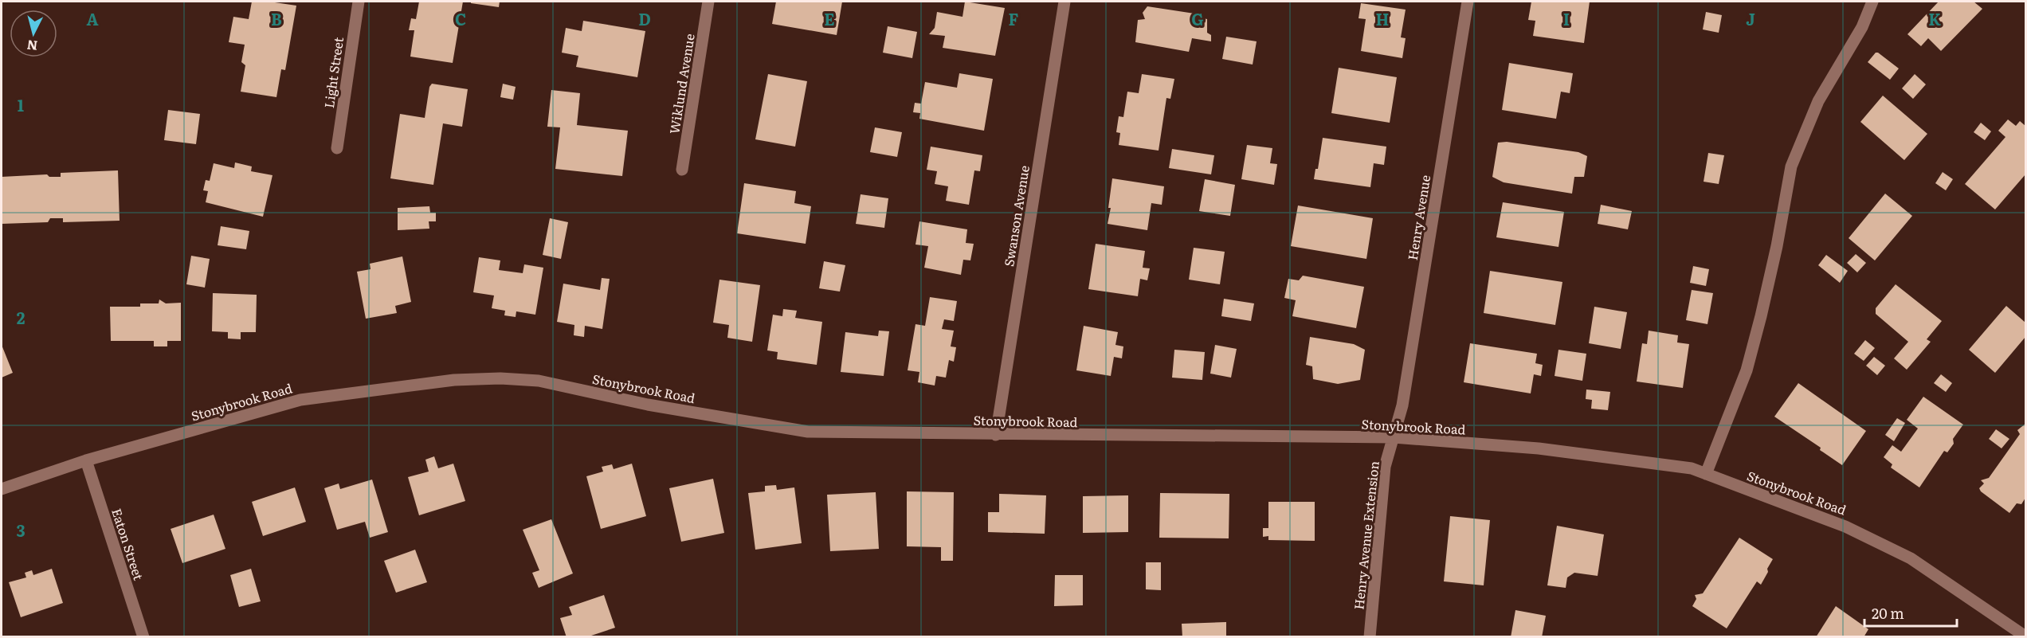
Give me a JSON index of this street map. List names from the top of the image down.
{
  "streets": {
    "street": [
      "Light Street",
      "Wiklund Avenue",
      "Swanson Avenue",
      "Henry Avenue",
      "Stonybrook Road",
      "Henry Avenue Extension",
      "Eaton Street"
    ]
  },
  "crossings": [
    ["Swanson Avenue", "Stonybrook Road"],
    ["Henry Avenue", "Stonybrook Road"],
    ["Henry Avenue", "Henry Avenue Extension"],
    ["Stonybrook Road", "Henry Avenue Extension"],
    ["Stonybrook Road", "Eaton Street"]
  ],
  "scale_bar": "20 m",
  "north": "bottom",
  "grid": {
    "columns": [
      "A",
      "B",
      "C",
      "D",
      "E",
      "F",
      "G",
      "H",
      "I",
      "J",
      "K"
    ],
    "rows": ["1", "2", "3"]
  }
}
